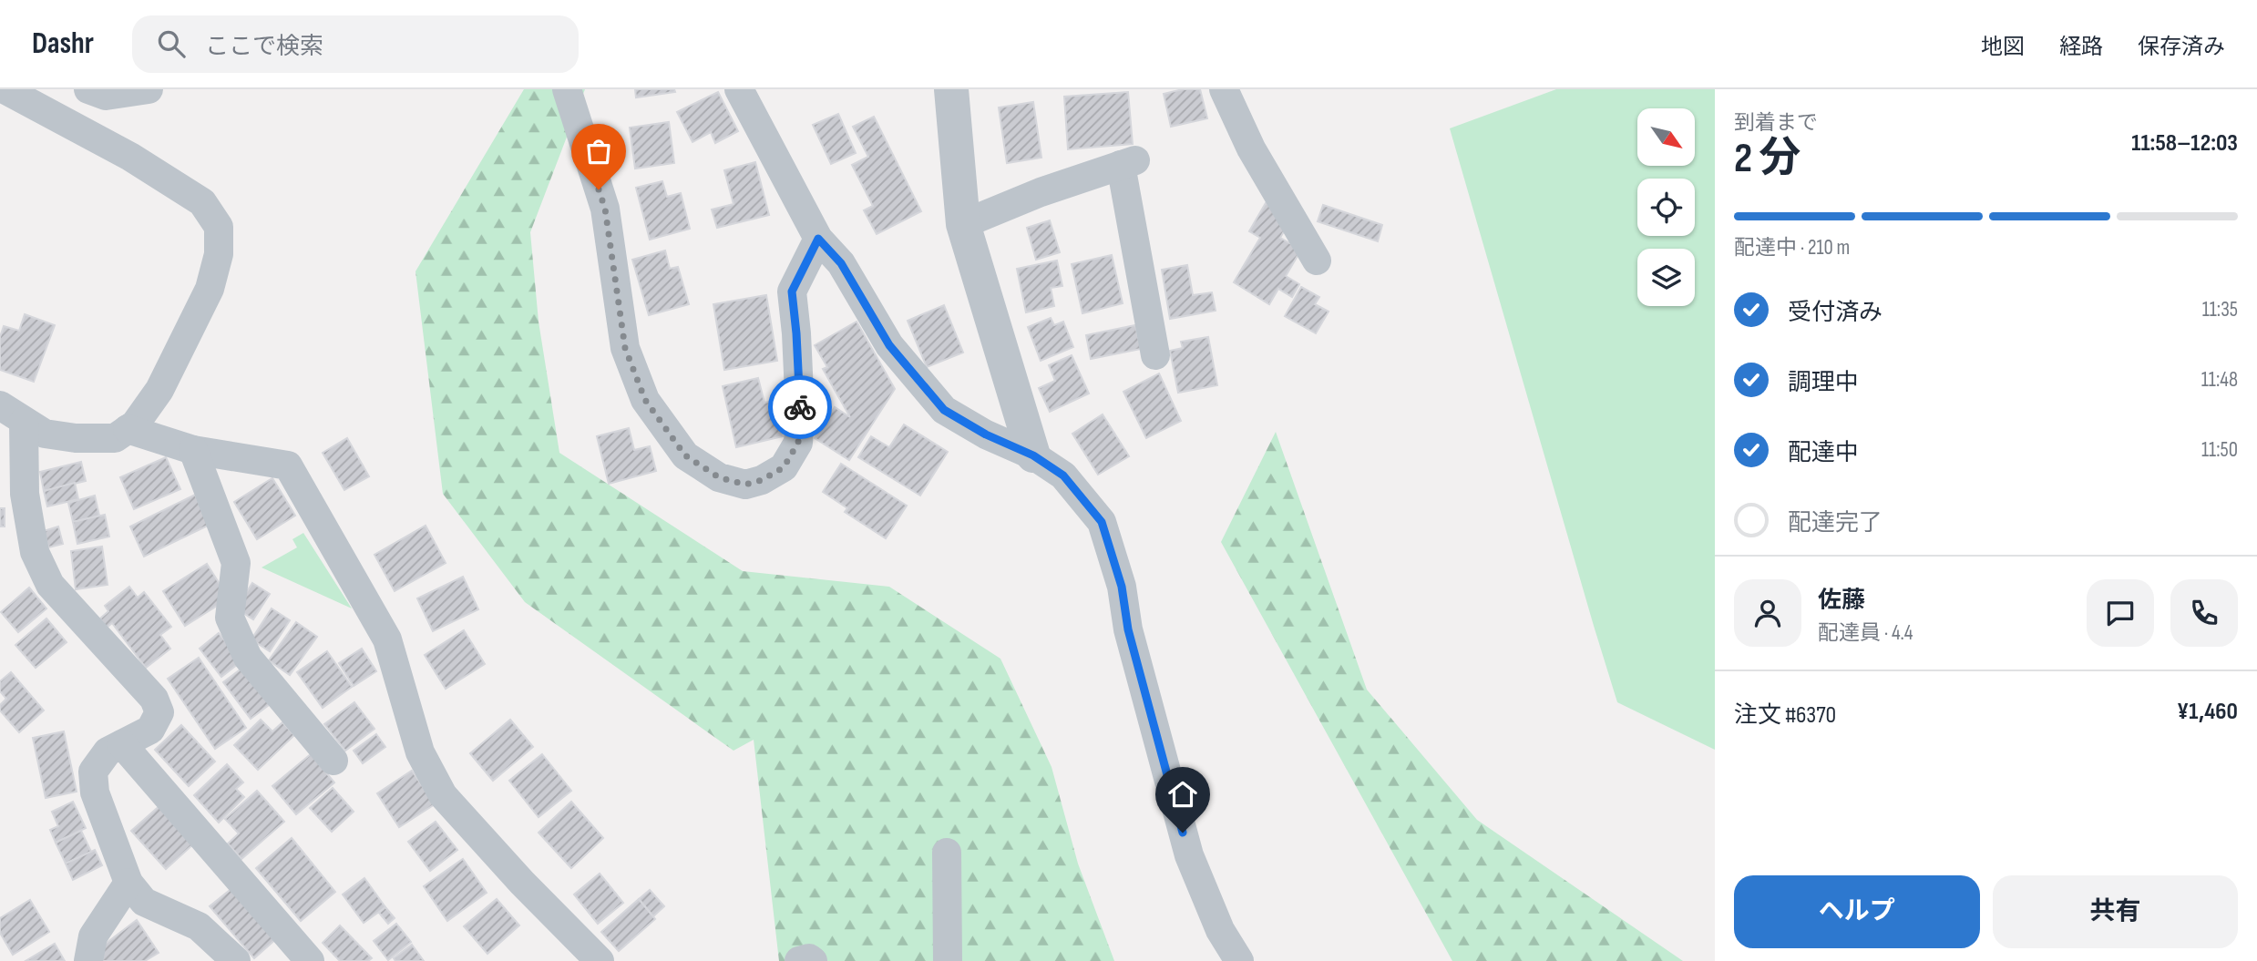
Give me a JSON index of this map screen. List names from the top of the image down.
{
  "north": "bottom right",
  "page": {
    "header": "Dashr",
    "search": "ここで検索",
    "nav": ["地図", "経路", "保存済み"],
    "heading": ["2 分", "到着まで", "11:58–12:03"],
    "panel": [
      "佐藤",
      "配達員 · 4.4",
      "注文 #6370",
      "¥1,460"
    ],
    "bar": "配達中 · 210 m",
    "list": [
      ["受付済み", "11:35"],
      ["調理中", "11:48"],
      ["配達中", "11:50"],
      "配達完了"
    ],
    "buttons": ["ヘルプ", "共有"]
  }
}
